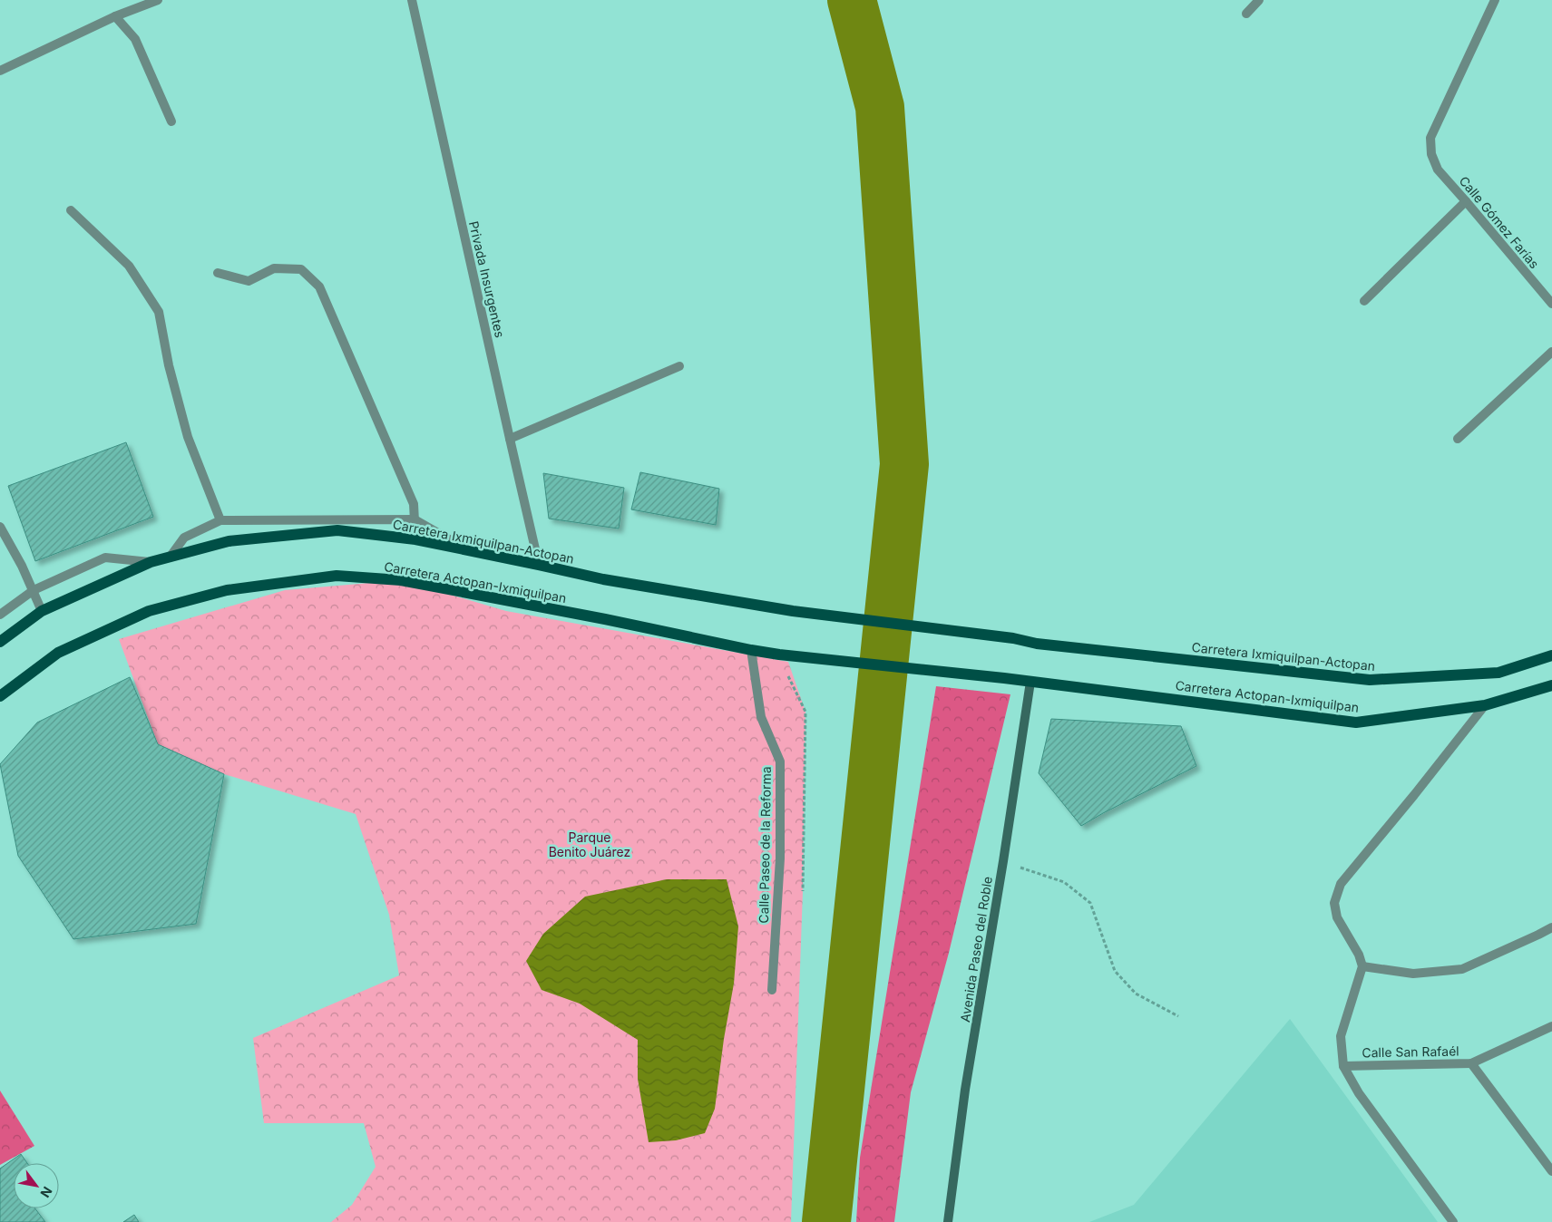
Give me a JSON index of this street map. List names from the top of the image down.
{
  "streets": {
    "main road": ["Carretera Ixmiquilpan-Actopan", "Carretera Actopan-Ixmiquilpan"],
    "street": [
      "Calle Gómez Farías",
      "Privada Insurgentes",
      "Calle Paseo de la Reforma",
      "Avenida Paseo del Roble",
      "Calle San Rafaél"
    ]
  },
  "crossings": [
    ["Privada Insurgentes", "Carretera Ixmiquilpan-Actopan"],
    ["Carretera Actopan-Ixmiquilpan", "Calle Paseo de la Reforma"],
    ["Carretera Actopan-Ixmiquilpan", "Avenida Paseo del Roble"]
  ],
  "parks": ["Parque Benito Juárez"],
  "north": "bottom right"
}
